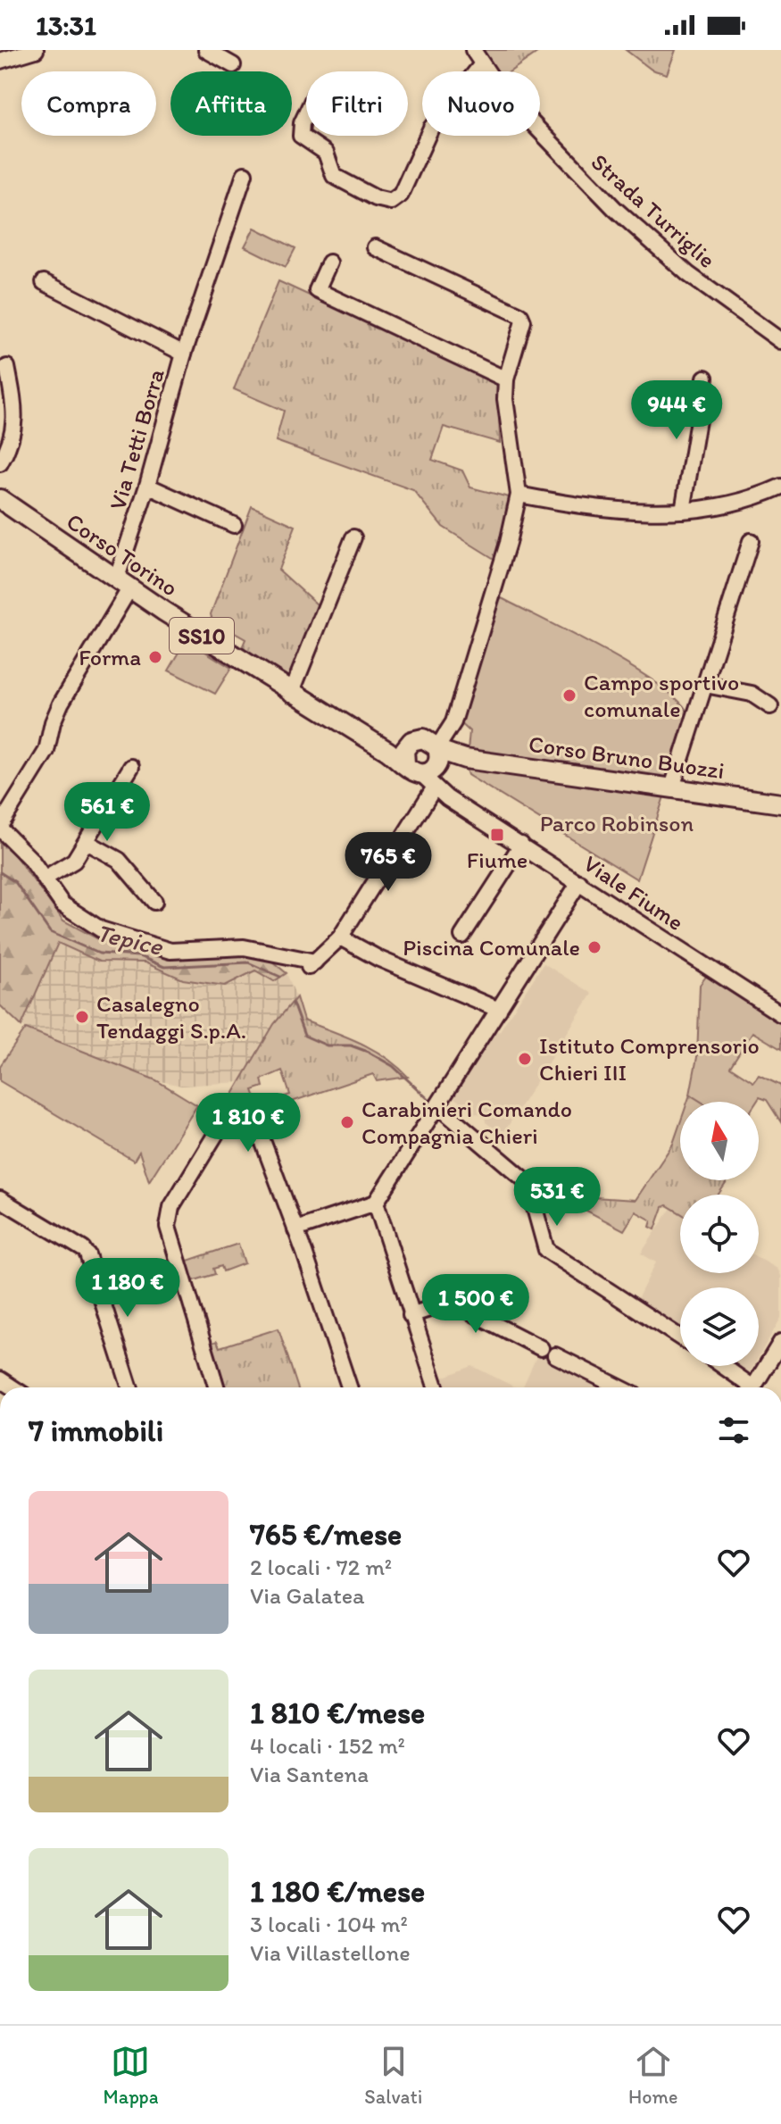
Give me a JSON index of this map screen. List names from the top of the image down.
{
  "streets": {
    "main road": ["Corso Torino", "SS10", "Corso Bruno Buozzi"],
    "street": ["Strada Turriglie", "Via Tetti Borra", "Viale Fiume"]
  },
  "crossings": [
    ["Via Tetti Borra", "Corso Torino"],
    ["Corso Torino", "SS10"],
    ["Corso Torino", "Corso Bruno Buozzi"],
    ["Corso Torino", "Viale Fiume"],
    ["SS10", "Corso Bruno Buozzi"],
    ["SS10", "Viale Fiume"],
    ["Corso Bruno Buozzi", "Viale Fiume"]
  ],
  "water": ["Tepice"],
  "parks": ["Parco Robinson"],
  "places": {
    "other": [
      "Forma",
      "Campo sportivo comunale",
      "Piscina Comunale",
      "Casalegno Tendaggi S.p.A.",
      "Istituto Comprensorio Chieri III",
      "Carabinieri Comando Compagnia Chieri"
    ],
    "transit": ["Fiume"]
  },
  "north": "top",
  "page": {
    "status": "13:31",
    "chip": [
      "Compra",
      "Affitta",
      "Filtri",
      "Nuovo"
    ],
    "price": [
      "944 €",
      "561 €",
      "765 €",
      "1 810 €",
      "531 €",
      "1 180 €",
      "1 500 €"
    ],
    "heading": "7 immobili",
    "list": [
      {
        "name": "765 €/mese",
        "note": "2 locali · 72 m² · Via Galatea"
      },
      {
        "name": "1 810 €/mese",
        "note": "4 locali · 152 m² · Via Santena"
      },
      {
        "name": "1 180 €/mese",
        "note": "3 locali · 104 m² · Via Villastellone"
      }
    ],
    "tabs": ["Mappa", "Salvati", "Home"]
  }
}
